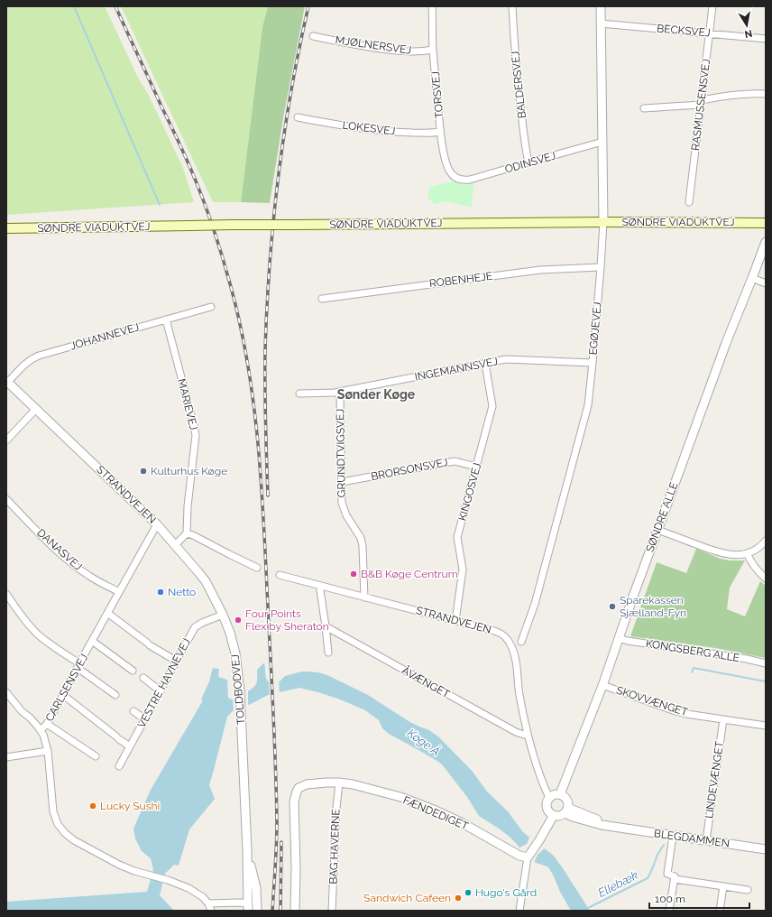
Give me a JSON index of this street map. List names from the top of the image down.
{
  "streets": {
    "main road": ["SØNDRE VIADUKTVEJ"],
    "street": [
      "BECKSVEJ",
      "MJØLNERSVEJ",
      "BALDERSVEJ",
      "TORSVEJ",
      "RASMUSSENSVEJ",
      "LOKESVEJ",
      "ODINSVEJ",
      "ROBENHEJE",
      "EGØJEVEJ",
      "JOHANNEVEJ",
      "INGEMANNSVEJ",
      "MARIEVEJ",
      "GRUNDTVIGSVEJ",
      "BRORSONSVEJ",
      "KINGOSVEJ",
      "STRANDVEJEN",
      "SØNDRE ALLE",
      "DANASVEJ",
      "KONGSBERG ALLE",
      "ÅVÆNGET",
      "VESTRE HAVNEVEJ",
      "CARLSENSVEJ",
      "TOLDBODVEJ",
      "SKOVVÆNGET",
      "LINDEVÆNGET",
      "FÆNDEDIGET",
      "BLEGDAMMEN",
      "BAG HAVERNE"
    ]
  },
  "crossings": [
    ["BECKSVEJ", "RASMUSSENSVEJ"],
    ["BECKSVEJ", "EGØJEVEJ"],
    ["MJØLNERSVEJ", "TORSVEJ"],
    ["BALDERSVEJ", "ODINSVEJ"],
    ["TORSVEJ", "LOKESVEJ"],
    ["TORSVEJ", "ODINSVEJ"],
    ["ODINSVEJ", "EGØJEVEJ"],
    ["SØNDRE VIADUKTVEJ", "EGØJEVEJ"],
    ["ROBENHEJE", "EGØJEVEJ"],
    ["EGØJEVEJ", "INGEMANNSVEJ"],
    ["JOHANNEVEJ", "MARIEVEJ"],
    ["JOHANNEVEJ", "STRANDVEJEN"],
    ["INGEMANNSVEJ", "GRUNDTVIGSVEJ"],
    ["INGEMANNSVEJ", "KINGOSVEJ"],
    ["GRUNDTVIGSVEJ", "BRORSONSVEJ"],
    ["GRUNDTVIGSVEJ", "STRANDVEJEN"],
    ["BRORSONSVEJ", "KINGOSVEJ"],
    ["KINGOSVEJ", "STRANDVEJEN"],
    ["STRANDVEJEN", "SØNDRE ALLE"],
    ["STRANDVEJEN", "ÅVÆNGET"],
    ["STRANDVEJEN", "CARLSENSVEJ"],
    ["STRANDVEJEN", "TOLDBODVEJ"],
    ["STRANDVEJEN", "BLEGDAMMEN"],
    ["SØNDRE ALLE", "KONGSBERG ALLE"],
    ["SØNDRE ALLE", "SKOVVÆNGET"],
    ["SØNDRE ALLE", "BLEGDAMMEN"],
    ["DANASVEJ", "CARLSENSVEJ"],
    ["VESTRE HAVNEVEJ", "TOLDBODVEJ"],
    ["SKOVVÆNGET", "LINDEVÆNGET"],
    ["LINDEVÆNGET", "BLEGDAMMEN"],
    ["FÆNDEDIGET", "BAG HAVERNE"]
  ],
  "districts": ["Sønder Køge"],
  "water": ["Køge Å", "Ellebæk"],
  "places": [
    "Kulturhus Køge",
    "B&B Køge Centrum",
    "Netto",
    "Sparekassen Sjælland-Fyn",
    "Four Points Flex by Sheraton",
    "Lucky Sushi",
    "Hugo's Gård",
    "Sandwich Cafeen"
  ],
  "scale_bar": "100 m",
  "north": "bottom"
}
